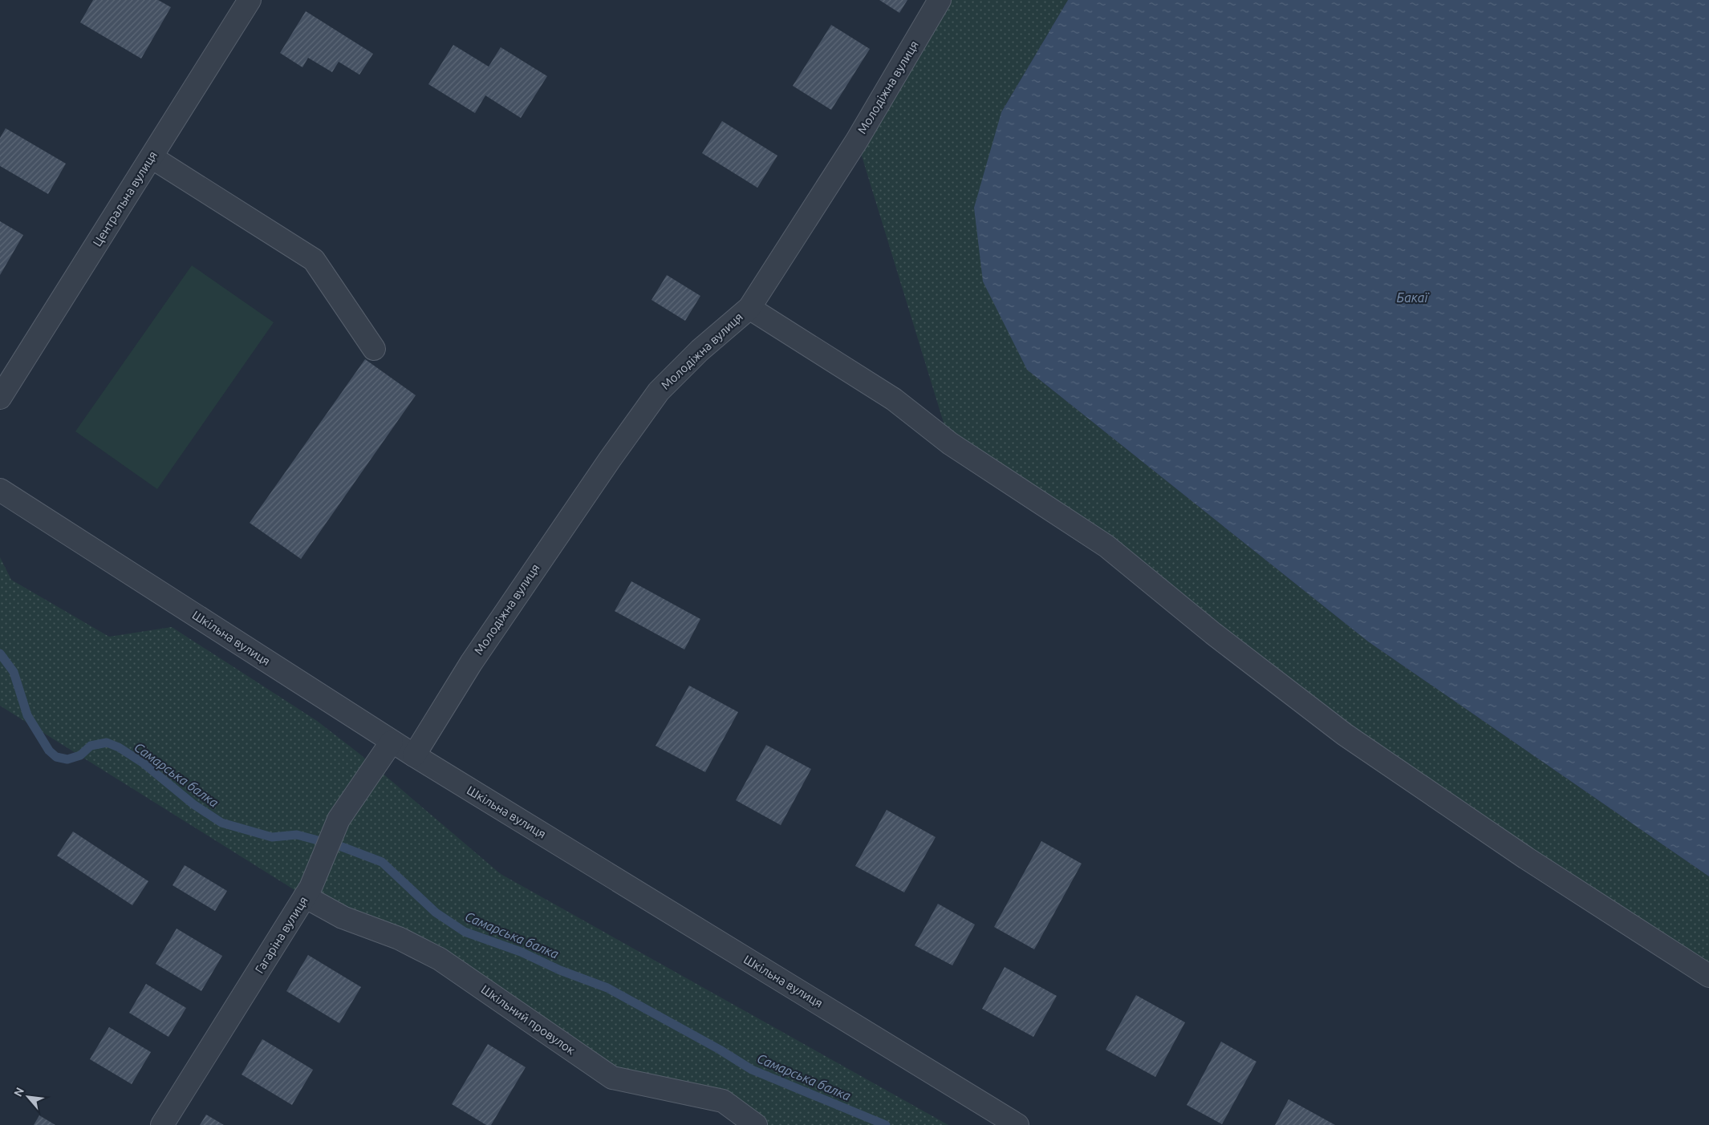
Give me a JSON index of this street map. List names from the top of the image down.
{
  "streets": {
    "street": [
      "Молодіжна вулиця",
      "Центральна вулиця",
      "Шкільна вулиця",
      "Гагаріна вулиця",
      "Шкільний провулок"
    ]
  },
  "crossings": [
    ["Молодіжна вулиця", "Шкільна вулиця"],
    ["Шкільна вулиця", "Гагаріна вулиця"],
    ["Гагаріна вулиця", "Шкільний провулок"]
  ],
  "water": ["Бакаї", "Самарська балка"],
  "north": "top left"
}
